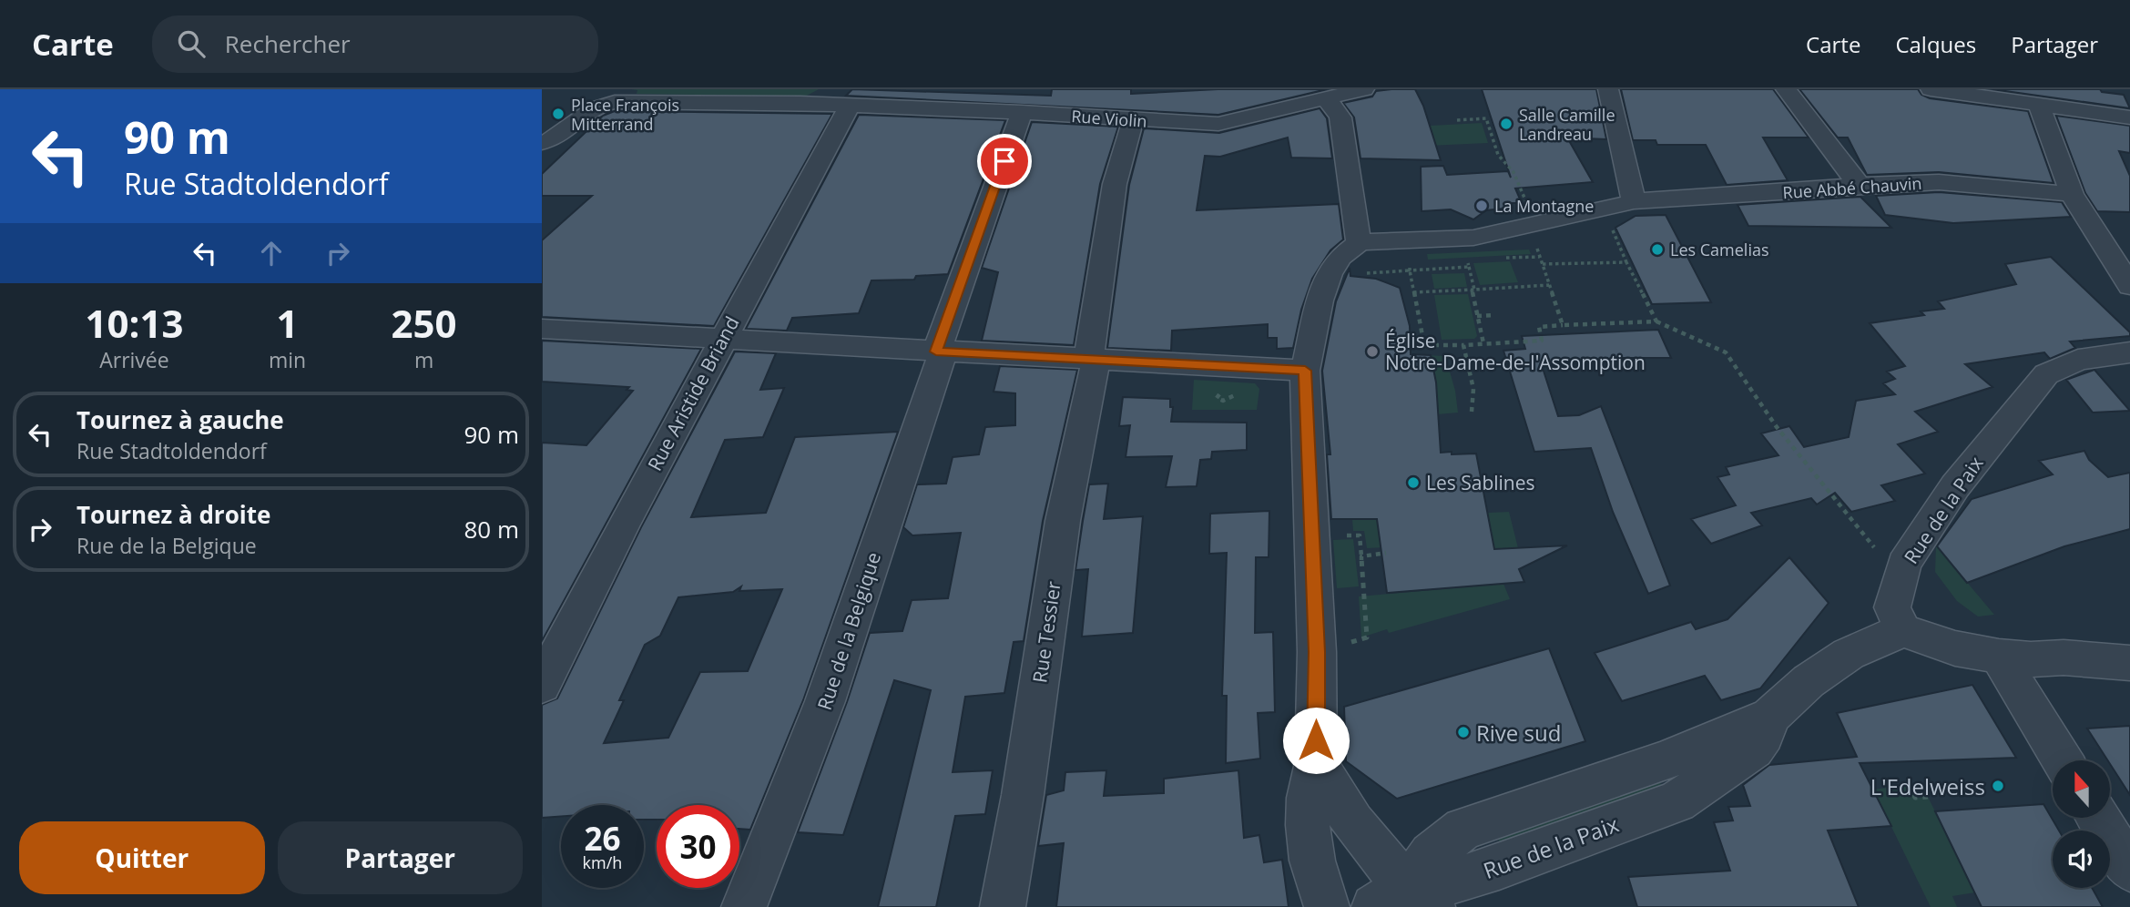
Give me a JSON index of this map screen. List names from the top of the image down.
{
  "streets": {
    "street": [
      "Rue Violin",
      "Rue Abbé Chauvin",
      "Rue Aristide Briand",
      "Rue de la Paix",
      "Rue de la Belgique",
      "Rue Tessier"
    ]
  },
  "crossings": [
    ["Rue Violin", "Rue Aristide Briand"],
    ["Rue Violin", "Rue de la Belgique"],
    ["Rue Violin", "Rue Tessier"]
  ],
  "places": [
    "Place François Mitterrand",
    "Salle Camille Landreau",
    "La Montagne",
    "Les Camelias",
    "Église Notre-Dame-de-l'Assomption",
    "Les Sablines",
    "Rive sud",
    "L'Edelweiss"
  ],
  "north": "top",
  "page": {
    "header": "Carte",
    "search": "Rechercher",
    "nav": ["Carte", "Calques", "Partager"],
    "turn": ["90 m", "Rue Stadtoldendorf"],
    "eta": [
      "10:13",
      "Arrivée",
      "1",
      "min",
      "250",
      "m"
    ],
    "list": [
      {
        "name": "Tournez à gauche",
        "note": "Rue Stadtoldendorf",
        "value": "90 m"
      },
      {
        "name": "Tournez à droite",
        "note": "Rue de la Belgique",
        "value": "80 m"
      }
    ],
    "speed": "26 km/h",
    "limit": "30",
    "buttons": ["Quitter", "Partager"]
  }
}
